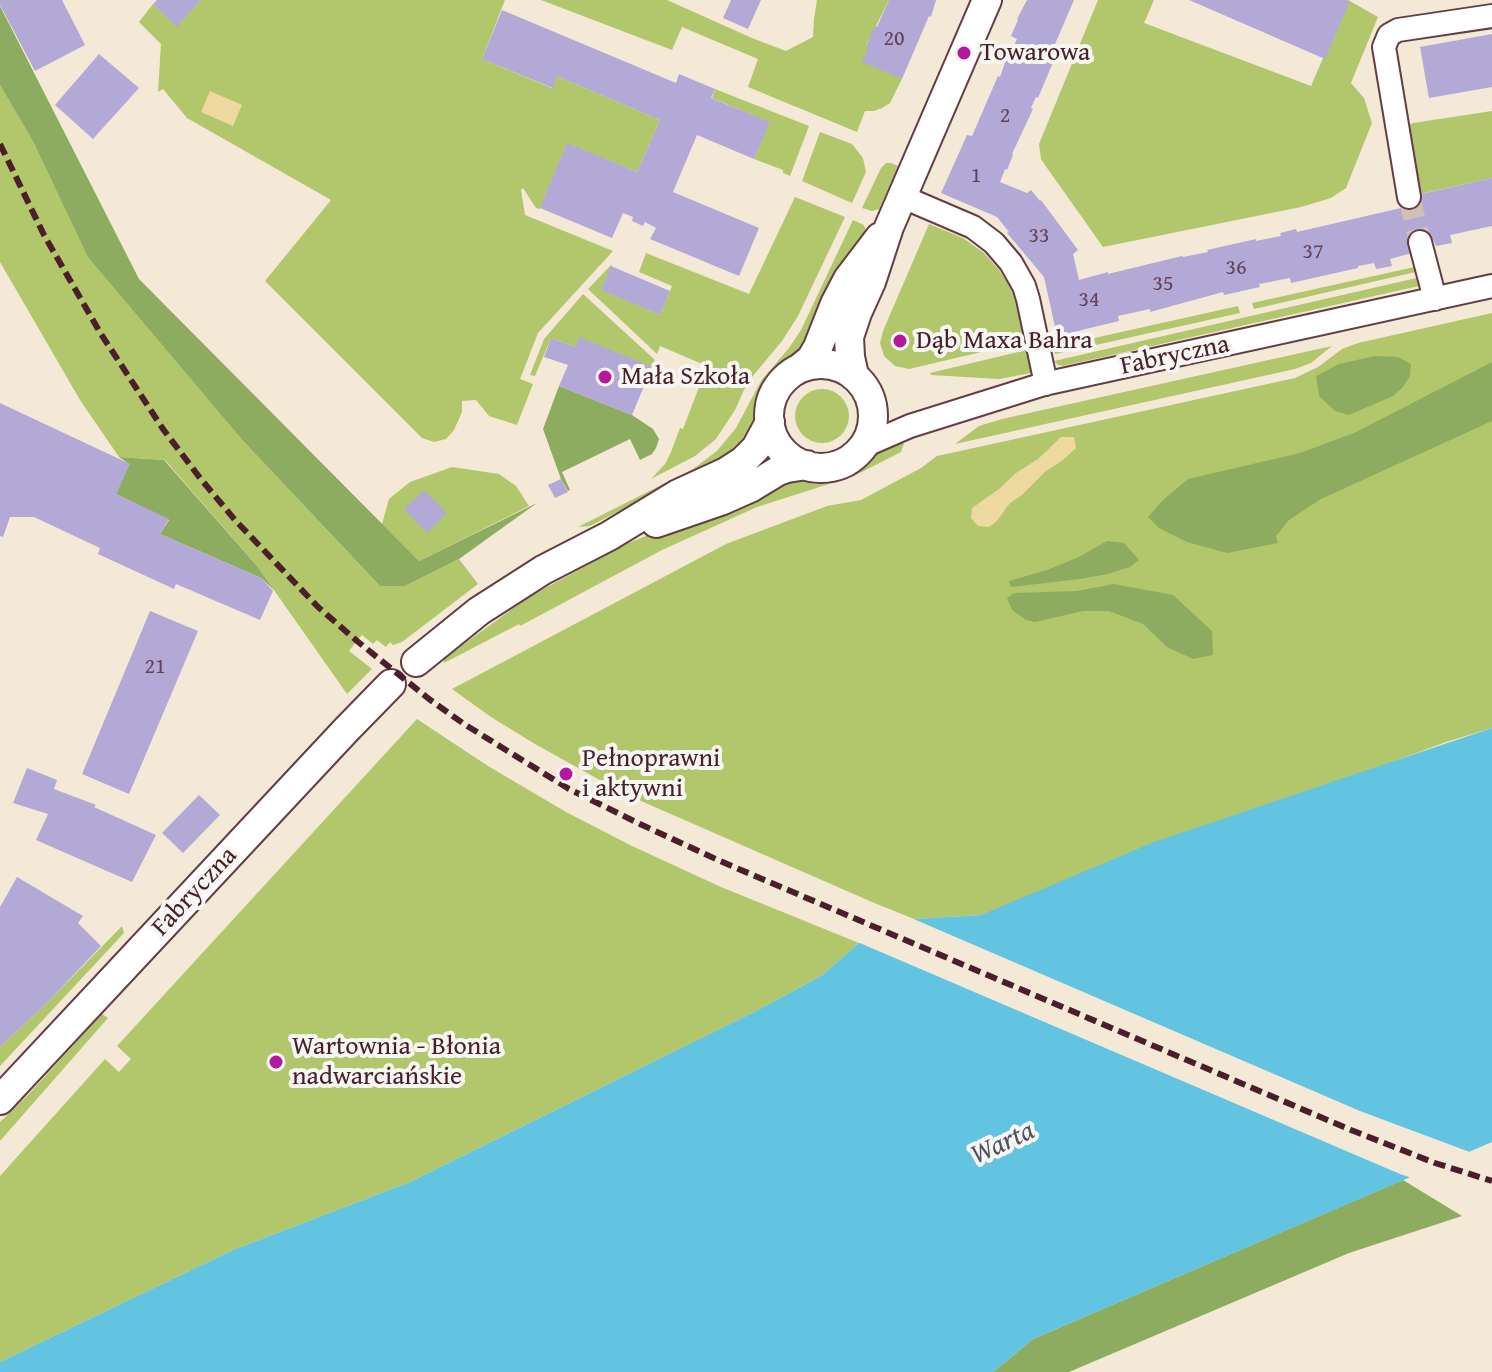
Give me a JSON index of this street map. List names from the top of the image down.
{
  "streets": {
    "street": ["Fabryczna"]
  },
  "water": ["Warta"],
  "places": [
    "Towarowa",
    "Dąb Maxa Bahra",
    "Mała Szkoła",
    "Pełnoprawni i aktywni",
    "Wartownia - Błonia nadwarciańskie"
  ],
  "house_numbers": [
    "20",
    "2",
    "1",
    "33",
    "37",
    "36",
    "35",
    "34",
    "21"
  ]
}
